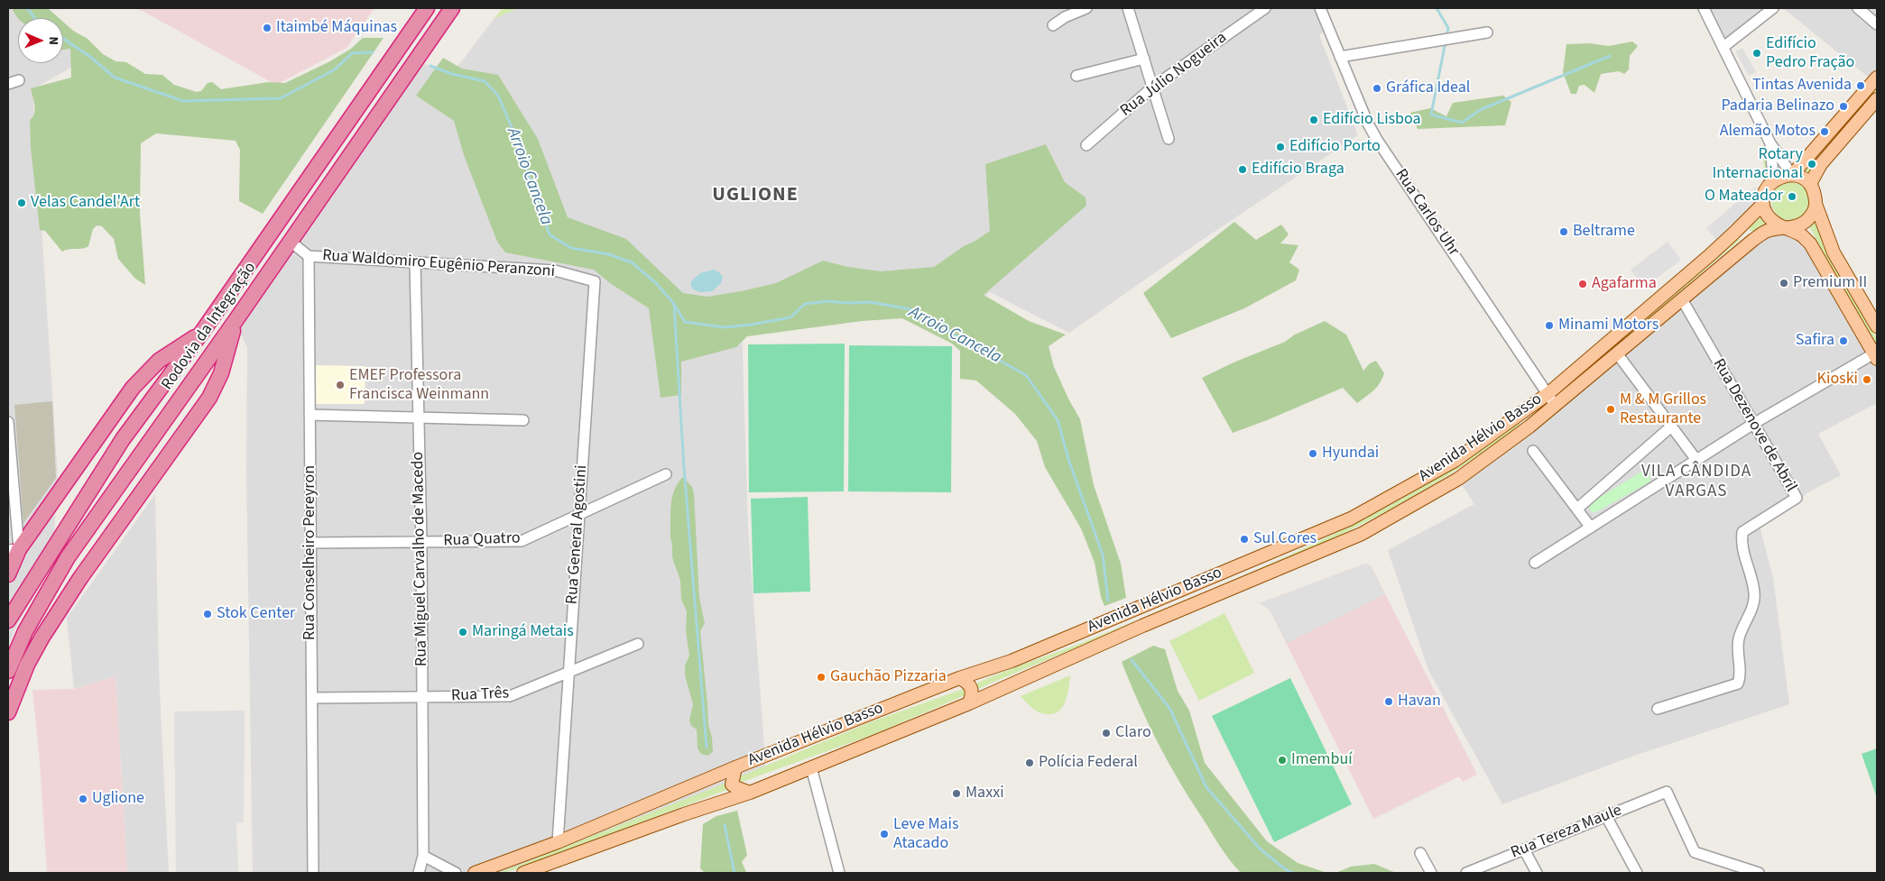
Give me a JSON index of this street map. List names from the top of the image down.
{
  "streets": {
    "highway": ["Rodovia da Integração"],
    "main road": ["Avenida Hélvio Basso"],
    "street": [
      "Rua Júlio Nogueira",
      "Rua Carlos Uhr",
      "Rua Waldomiro Eugênio Peranzoni",
      "Rua Dezenove de Abril",
      "Rua General Agostini",
      "Rua Quatro",
      "Rua Conselheiro Pereyron",
      "Rua Miguel Carvalho de Macedo",
      "Rua Três",
      "Rua Tereza Maule"
    ]
  },
  "crossings": [
    ["Rua Carlos Uhr", "Avenida Hélvio Basso"],
    ["Rua Waldomiro Eugênio Peranzoni", "Rua General Agostini"],
    ["Rua Waldomiro Eugênio Peranzoni", "Rua Conselheiro Pereyron"],
    ["Rua Waldomiro Eugênio Peranzoni", "Rua Miguel Carvalho de Macedo"],
    ["Rua Dezenove de Abril", "Avenida Hélvio Basso"],
    ["Avenida Hélvio Basso", "Rua General Agostini"],
    ["Rua General Agostini", "Rua Quatro"],
    ["Rua General Agostini", "Rua Três"],
    ["Rua Quatro", "Rua Conselheiro Pereyron"],
    ["Rua Quatro", "Rua Miguel Carvalho de Macedo"],
    ["Rua Conselheiro Pereyron", "Rua Três"],
    ["Rua Miguel Carvalho de Macedo", "Rua Três"]
  ],
  "districts": ["UGLIONE", "VILA CÂNDIDA VARGAS"],
  "water": ["Arroio Cancela"],
  "places": [
    "Itaimbé Máquinas",
    "Edifício Pedro Fração",
    "Tintas Avenida",
    "Gráfica Ideal",
    "Padaria Belinazo",
    "Edifício Lisboa",
    "Alemão Motos",
    "Edifício Porto",
    "Rotary Internacional",
    "Edifício Braga",
    "O Mateador",
    "Velas Candel'Art",
    "Beltrame",
    "Premium II",
    "Agafarma",
    "Minami Motors",
    "Safira",
    "Kioski",
    "EMEF Professora Francisca Weinmann",
    "M & M Grillos Restaurante",
    "Hyundai",
    "Sul Cores",
    "Stok Center",
    "Maringá Metais",
    "Gauchão Pizzaria",
    "Havan",
    "Claro",
    "Imembuí",
    "Polícia Federal",
    "Maxxi",
    "Uglione",
    "Leve Mais Atacado"
  ],
  "north": "right"
}
